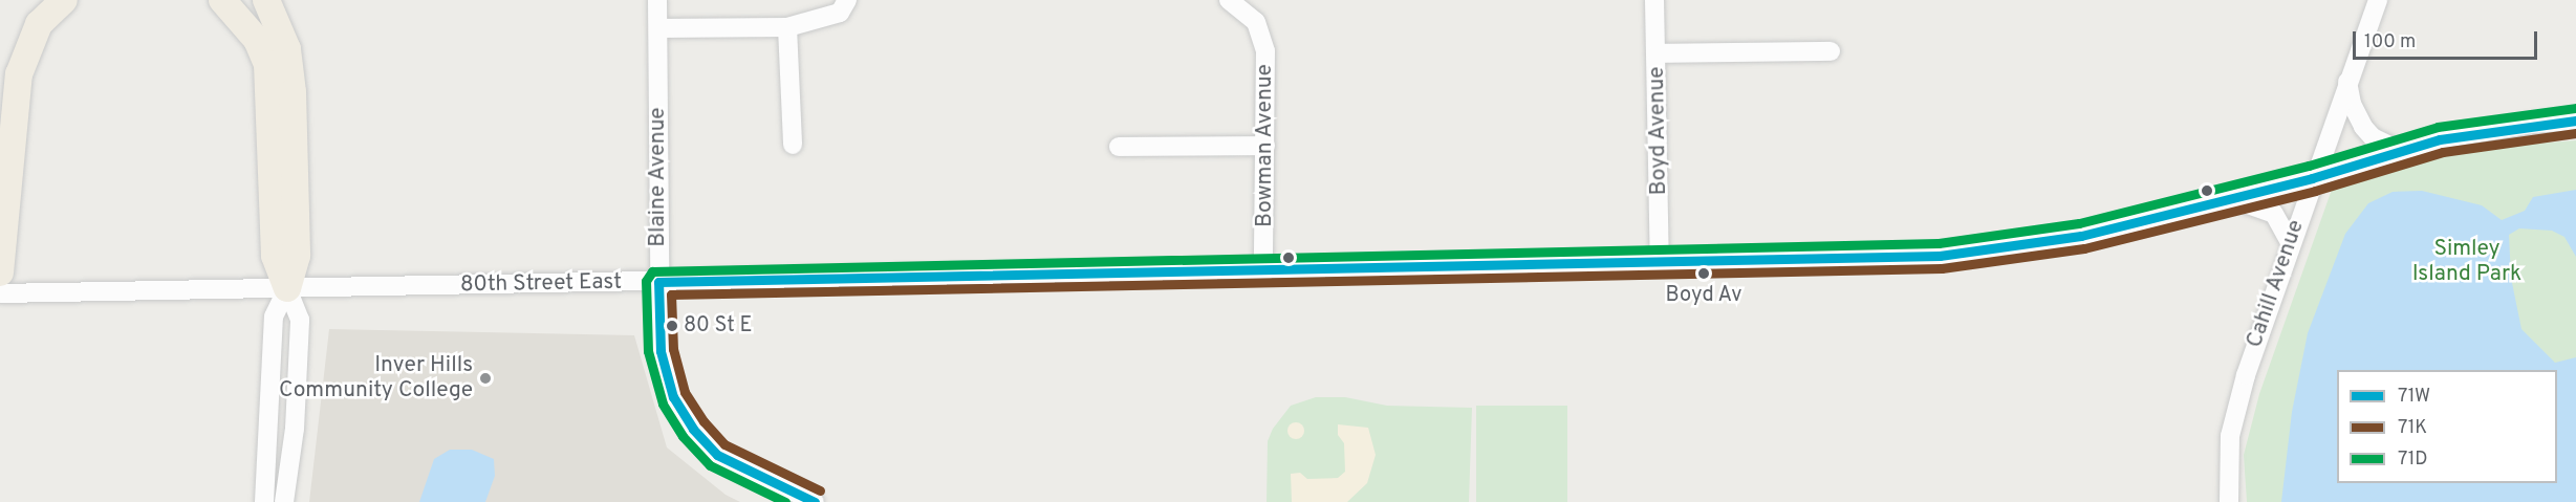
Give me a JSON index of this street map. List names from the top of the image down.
{
  "streets": {
    "street": [
      "Boyd Avenue",
      "Bowman Avenue",
      "Blaine Avenue",
      "80th Street East",
      "Cahill Avenue"
    ]
  },
  "crossings": [
    ["Boyd Avenue", "80th Street East"],
    ["Bowman Avenue", "80th Street East"],
    ["Blaine Avenue", "80th Street East"],
    ["80th Street East", "Cahill Avenue"]
  ],
  "parks": ["Simley Island Park"],
  "places": ["Boyd Av", "80 St E", "Inver Hills Community College"],
  "lines": ["transit line 71D", "transit line 71W", "transit line 71K"],
  "legend": ["71W", "71K", "71D"],
  "scale_bar": "100 m"
}
